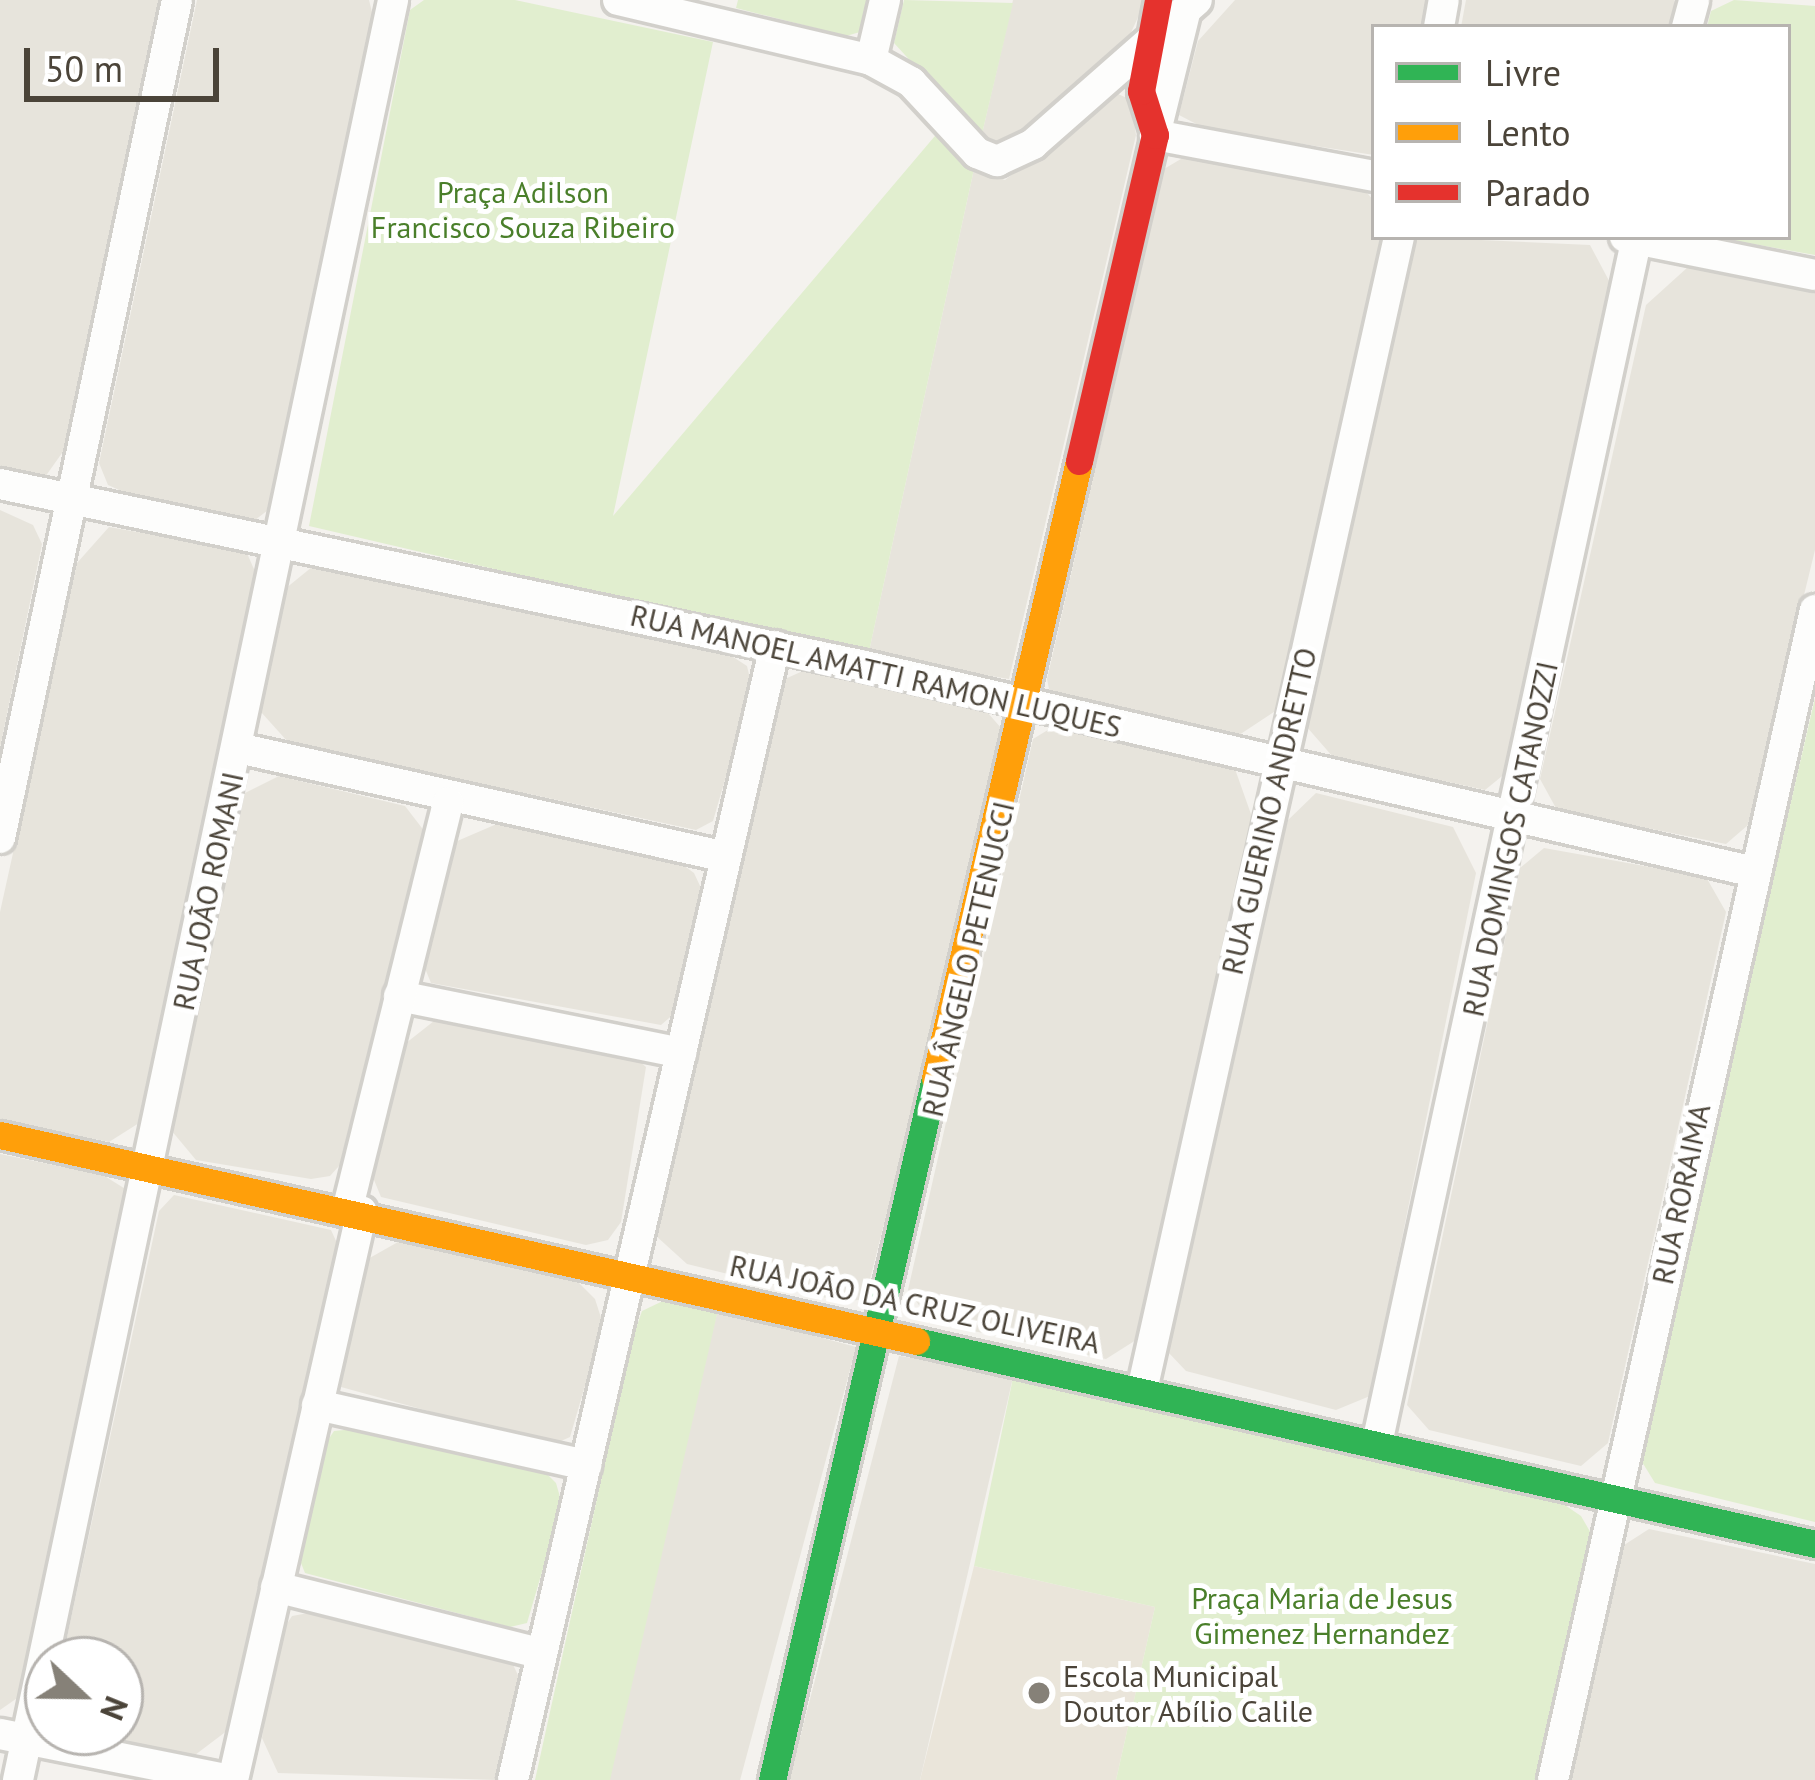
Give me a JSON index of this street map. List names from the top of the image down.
{
  "streets": {
    "street": [
      "RUA MANOEL AMATTI RAMON LUQUES",
      "RUA GUERINO ANDRETTO",
      "RUA DOMINGOS CATANOZZI",
      "RUA JOÃO ROMANI",
      "RUA ÂNGELO PETENUCCI",
      "RUA RORAIMA",
      "RUA JOÃO DA CRUZ OLIVEIRA"
    ]
  },
  "crossings": [
    ["RUA MANOEL AMATTI RAMON LUQUES", "RUA GUERINO ANDRETTO"],
    ["RUA MANOEL AMATTI RAMON LUQUES", "RUA DOMINGOS CATANOZZI"],
    ["RUA MANOEL AMATTI RAMON LUQUES", "RUA JOÃO ROMANI"],
    ["RUA MANOEL AMATTI RAMON LUQUES", "RUA ÂNGELO PETENUCCI"],
    ["RUA MANOEL AMATTI RAMON LUQUES", "RUA RORAIMA"],
    ["RUA GUERINO ANDRETTO", "RUA JOÃO DA CRUZ OLIVEIRA"],
    ["RUA DOMINGOS CATANOZZI", "RUA JOÃO DA CRUZ OLIVEIRA"],
    ["RUA JOÃO ROMANI", "RUA JOÃO DA CRUZ OLIVEIRA"],
    ["RUA ÂNGELO PETENUCCI", "RUA JOÃO DA CRUZ OLIVEIRA"],
    ["RUA RORAIMA", "RUA JOÃO DA CRUZ OLIVEIRA"]
  ],
  "parks": ["Praça Adilson Francisco Souza Ribeiro", "Praça Maria de Jesus Gimenez Hernandez"],
  "places": ["Escola Municipal Doutor Abílio Calile"],
  "legend": ["Livre", "Lento", "Parado"],
  "scale_bar": "50 m",
  "north": "right"
}
